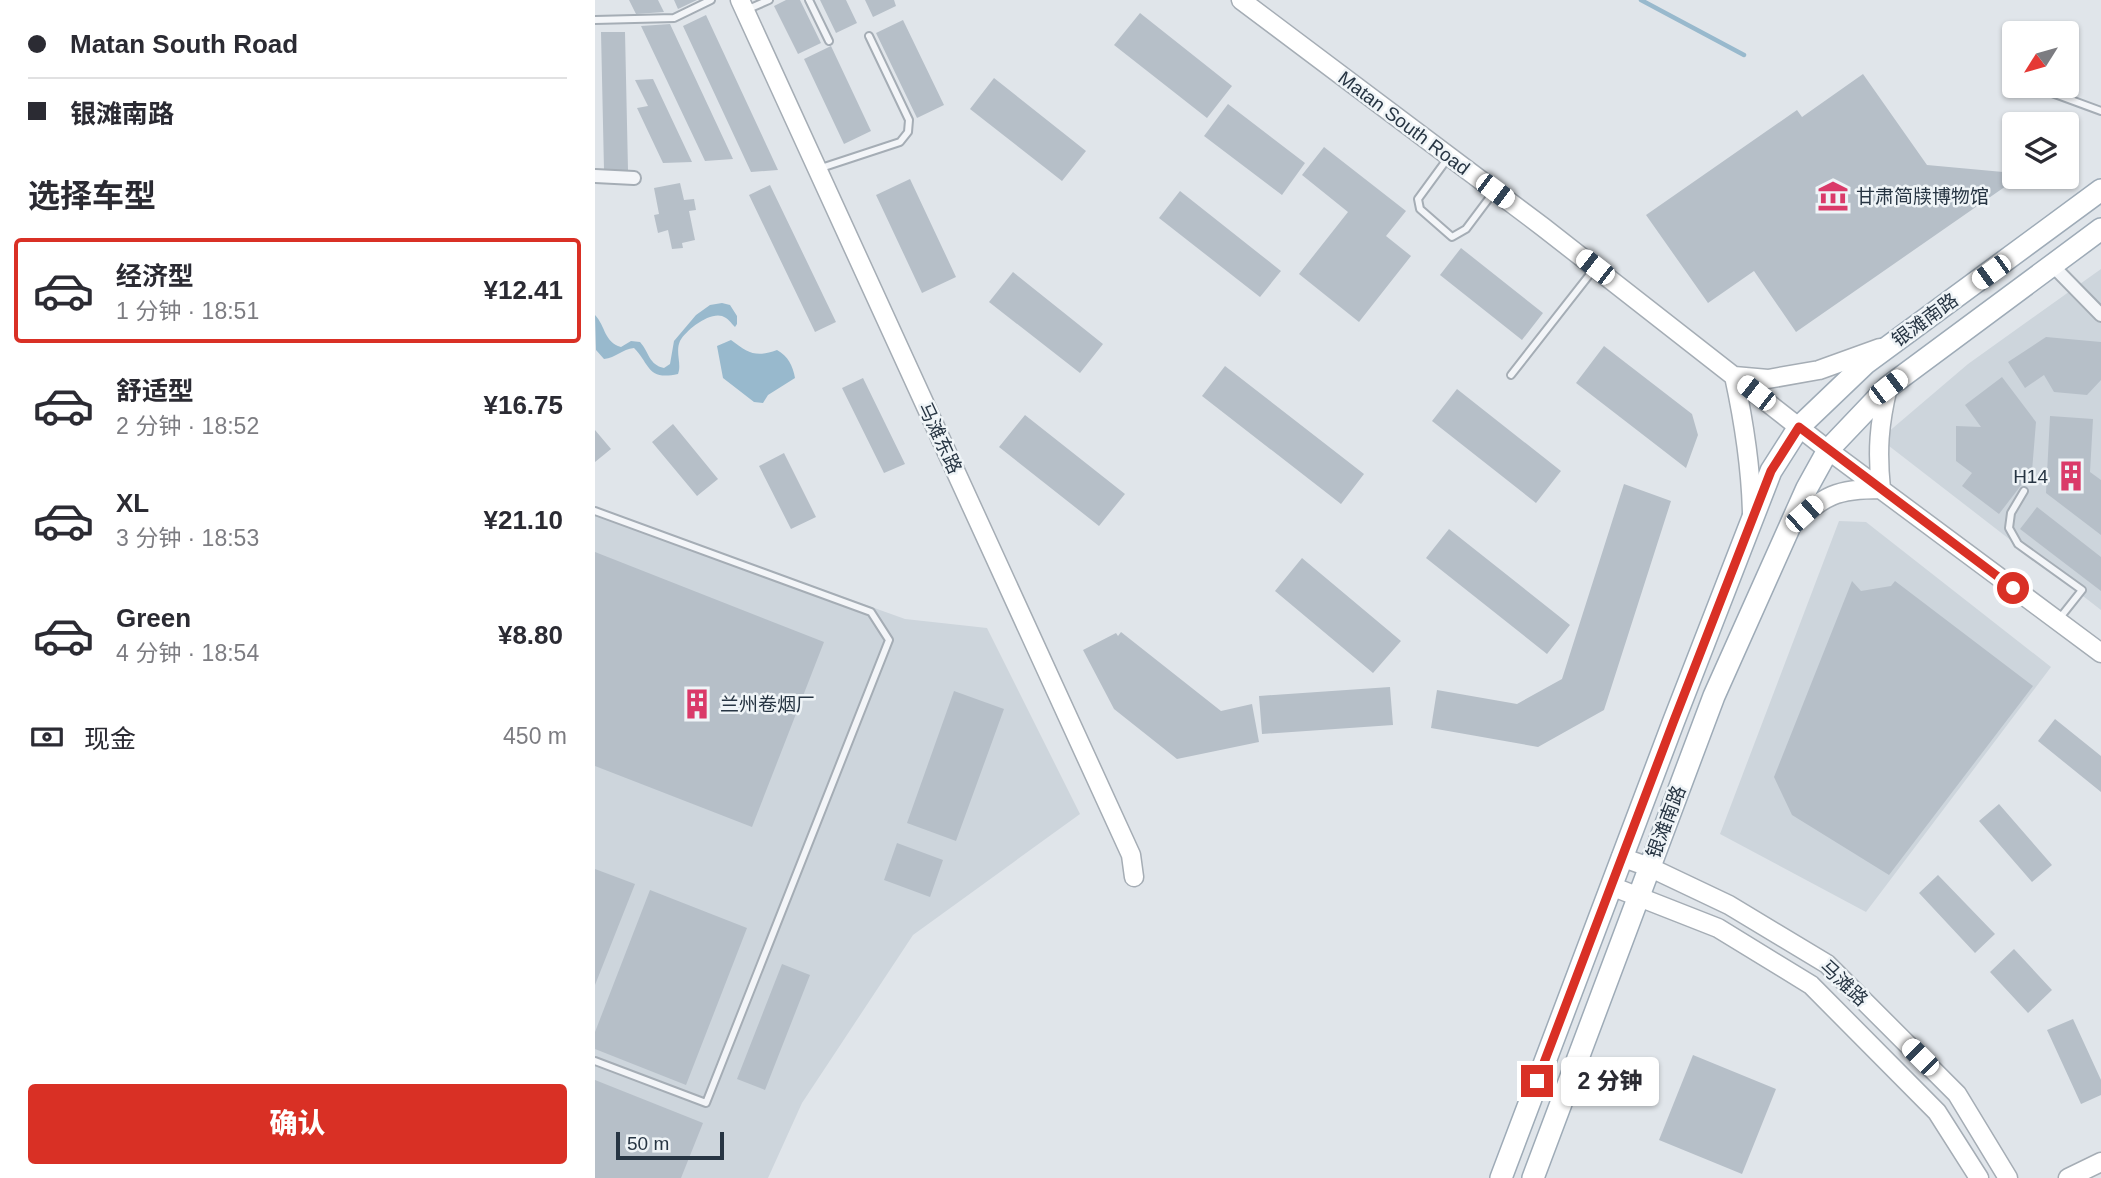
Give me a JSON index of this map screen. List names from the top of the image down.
{
  "streets": {
    "main road": [
      "Matan South Road",
      "银滩南路",
      "马滩东路",
      "马滩路"
    ]
  },
  "crossings": [
    ["Matan South Road", "银滩南路"],
    ["银滩南路", "马滩路"]
  ],
  "places": {
    "museum": ["甘肃简牍博物馆"],
    "building": ["H14", "兰州卷烟厂"]
  },
  "scale_bar": "50 m",
  "north": "bottom left",
  "page": {
    "banner": ["Matan South Road", "银滩南路"],
    "heading": "选择车型",
    "list": [
      {
        "name": "经济型",
        "note": "1 分钟 · 18:51",
        "value": "¥12.41"
      },
      {
        "name": "舒适型",
        "note": "2 分钟 · 18:52",
        "value": "¥16.75"
      },
      {
        "name": "XL",
        "note": "3 分钟 · 18:53",
        "value": "¥21.10"
      },
      {
        "name": "Green",
        "note": "4 分钟 · 18:54",
        "value": "¥8.80"
      }
    ],
    "pay": ["现金", "450 m"],
    "bubble": "2 分钟",
    "buttons": "确认",
    "scale": "50 m"
  }
}
